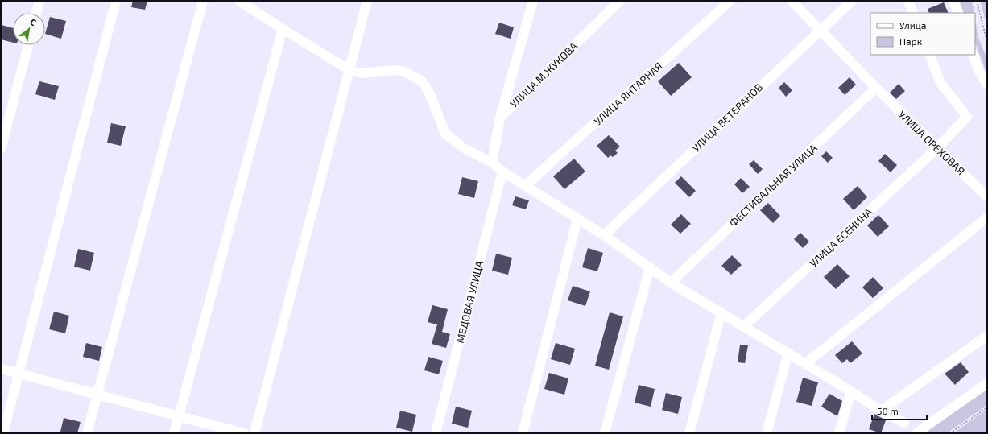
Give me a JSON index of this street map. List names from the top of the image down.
{
  "streets": {
    "street": [
      "УЛИЦА М.ЖУКОВА",
      "УЛИЦА ЯНТАРНАЯ",
      "УЛИЦА ВЕТЕРАНОВ",
      "УЛИЦА ОРЕХОВАЯ",
      "ФЕСТИВАЛЬНАЯ УЛИЦА",
      "УЛИЦА ЕСЕНИНА",
      "МЕДОВАЯ УЛИЦА"
    ]
  },
  "crossings": [
    ["УЛИЦА ВЕТЕРАНОВ", "УЛИЦА ОРЕХОВАЯ"],
    ["УЛИЦА ОРЕХОВАЯ", "ФЕСТИВАЛЬНАЯ УЛИЦА"],
    ["УЛИЦА ОРЕХОВАЯ", "УЛИЦА ЕСЕНИНА"]
  ],
  "legend": ["Улица", "Парк"],
  "scale_bar": "50 m",
  "north": "top right"
}
